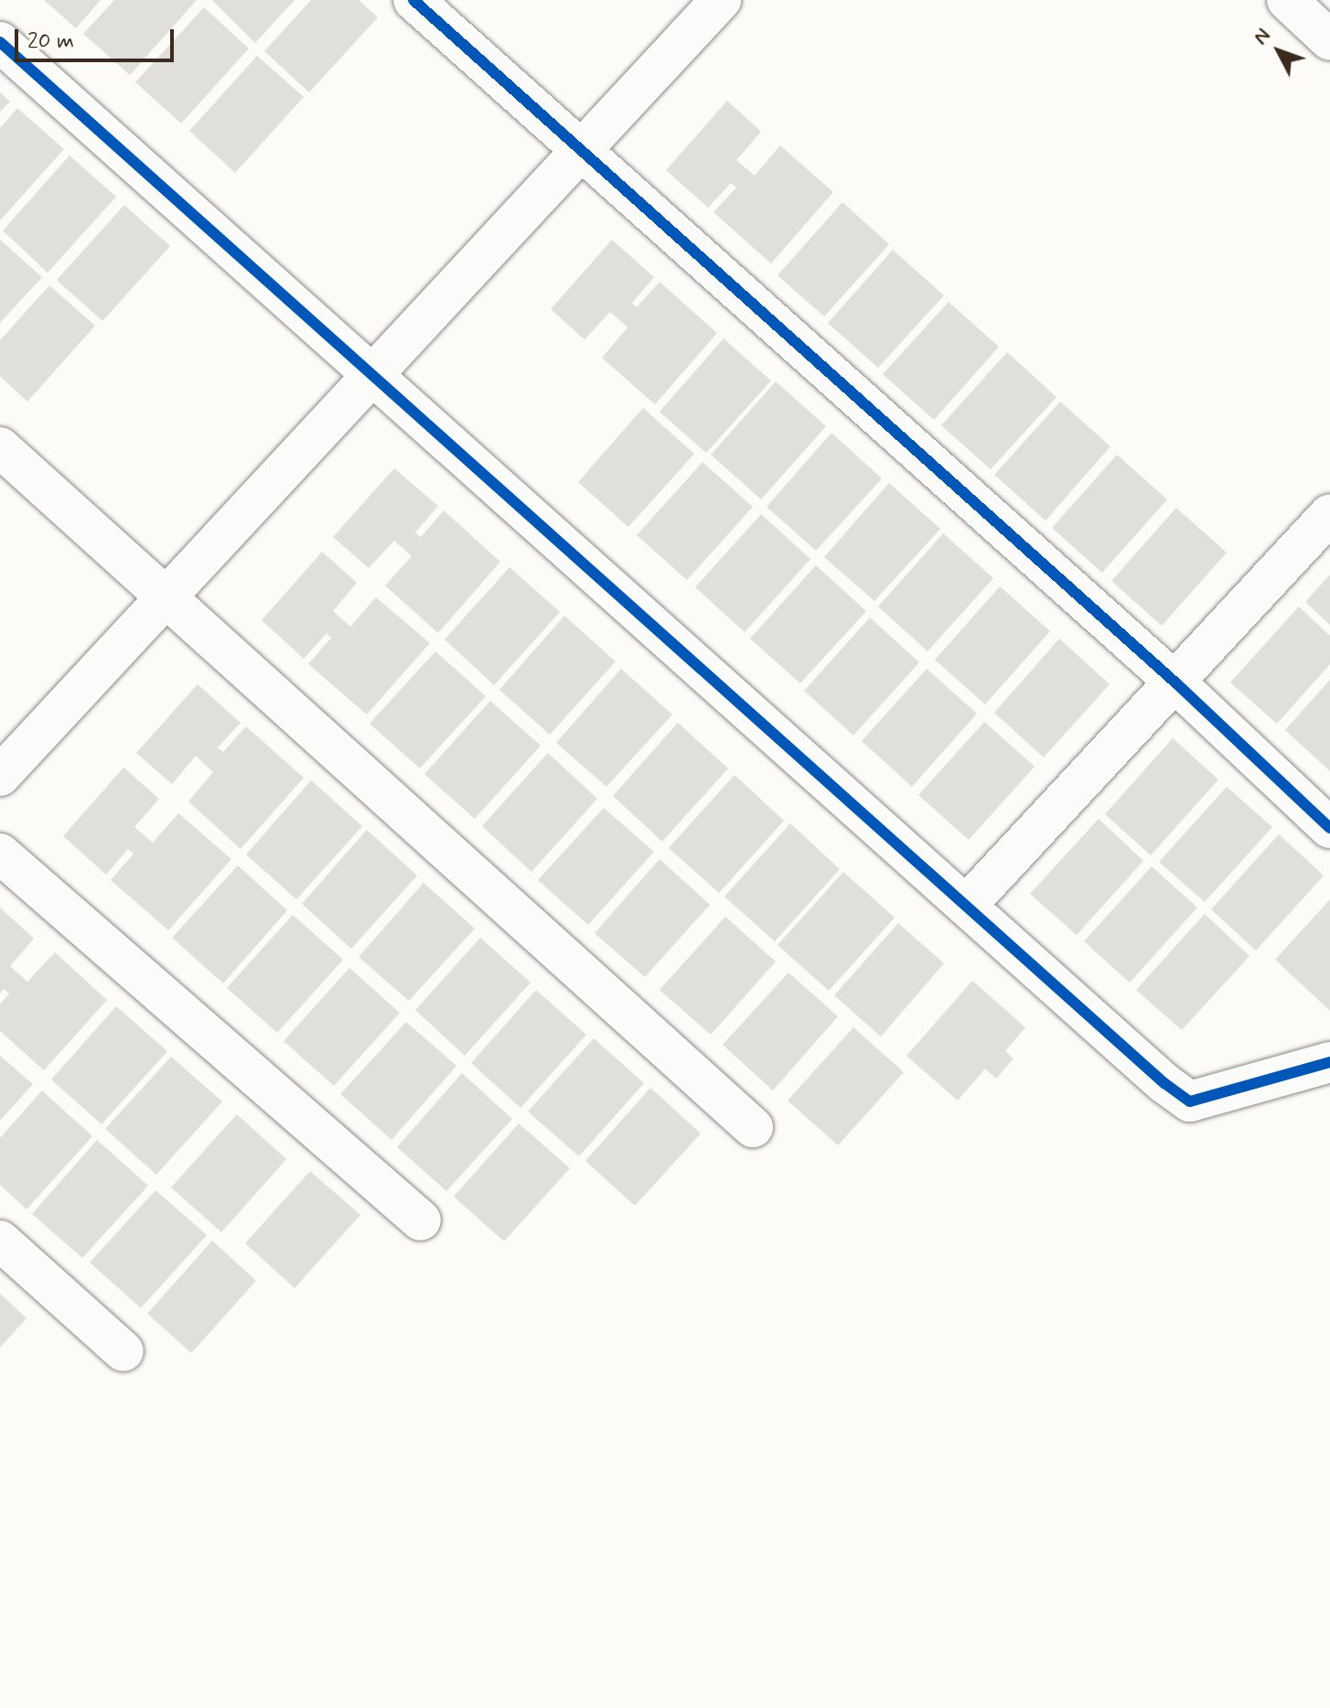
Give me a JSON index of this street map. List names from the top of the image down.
{
  "scale_bar": "20 m",
  "north": "top left"
}
